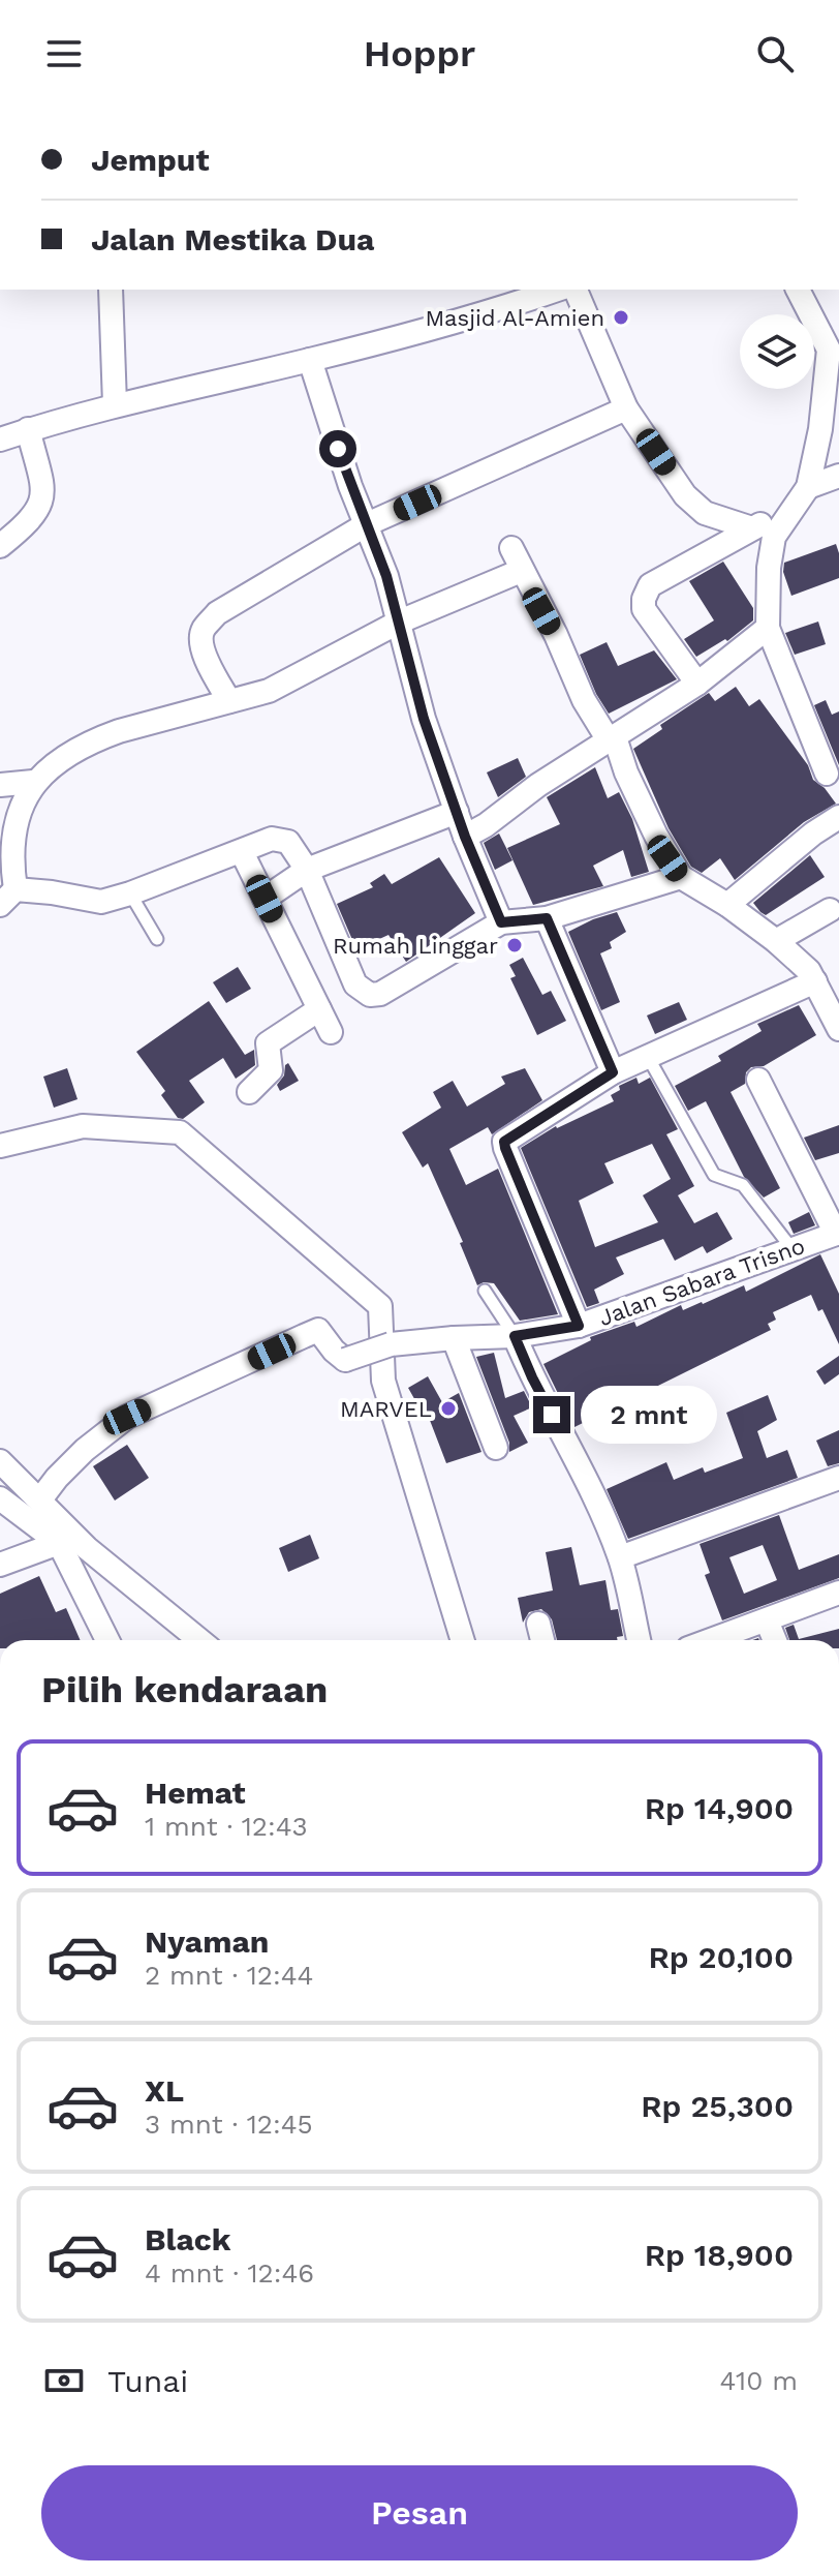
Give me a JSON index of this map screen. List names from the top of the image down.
{
  "streets": {
    "street": ["Jalan Sabara Trisno"]
  },
  "places": ["Masjid Al-Amien", "Rumah Linggar", "MARVEL"],
  "page": {
    "header": "Hoppr",
    "banner": ["Jemput", "Jalan Mestika Dua"],
    "bubble": "2 mnt",
    "heading": "Pilih kendaraan",
    "list": [
      {
        "name": "Hemat",
        "note": "1 mnt · 12:43",
        "value": "Rp 14,900"
      },
      {
        "name": "Nyaman",
        "note": "2 mnt · 12:44",
        "value": "Rp 20,100"
      },
      {
        "name": "XL",
        "note": "3 mnt · 12:45",
        "value": "Rp 25,300"
      },
      {
        "name": "Black",
        "note": "4 mnt · 12:46",
        "value": "Rp 18,900"
      }
    ],
    "pay": ["Tunai", "410 m"],
    "buttons": "Pesan"
  }
}
